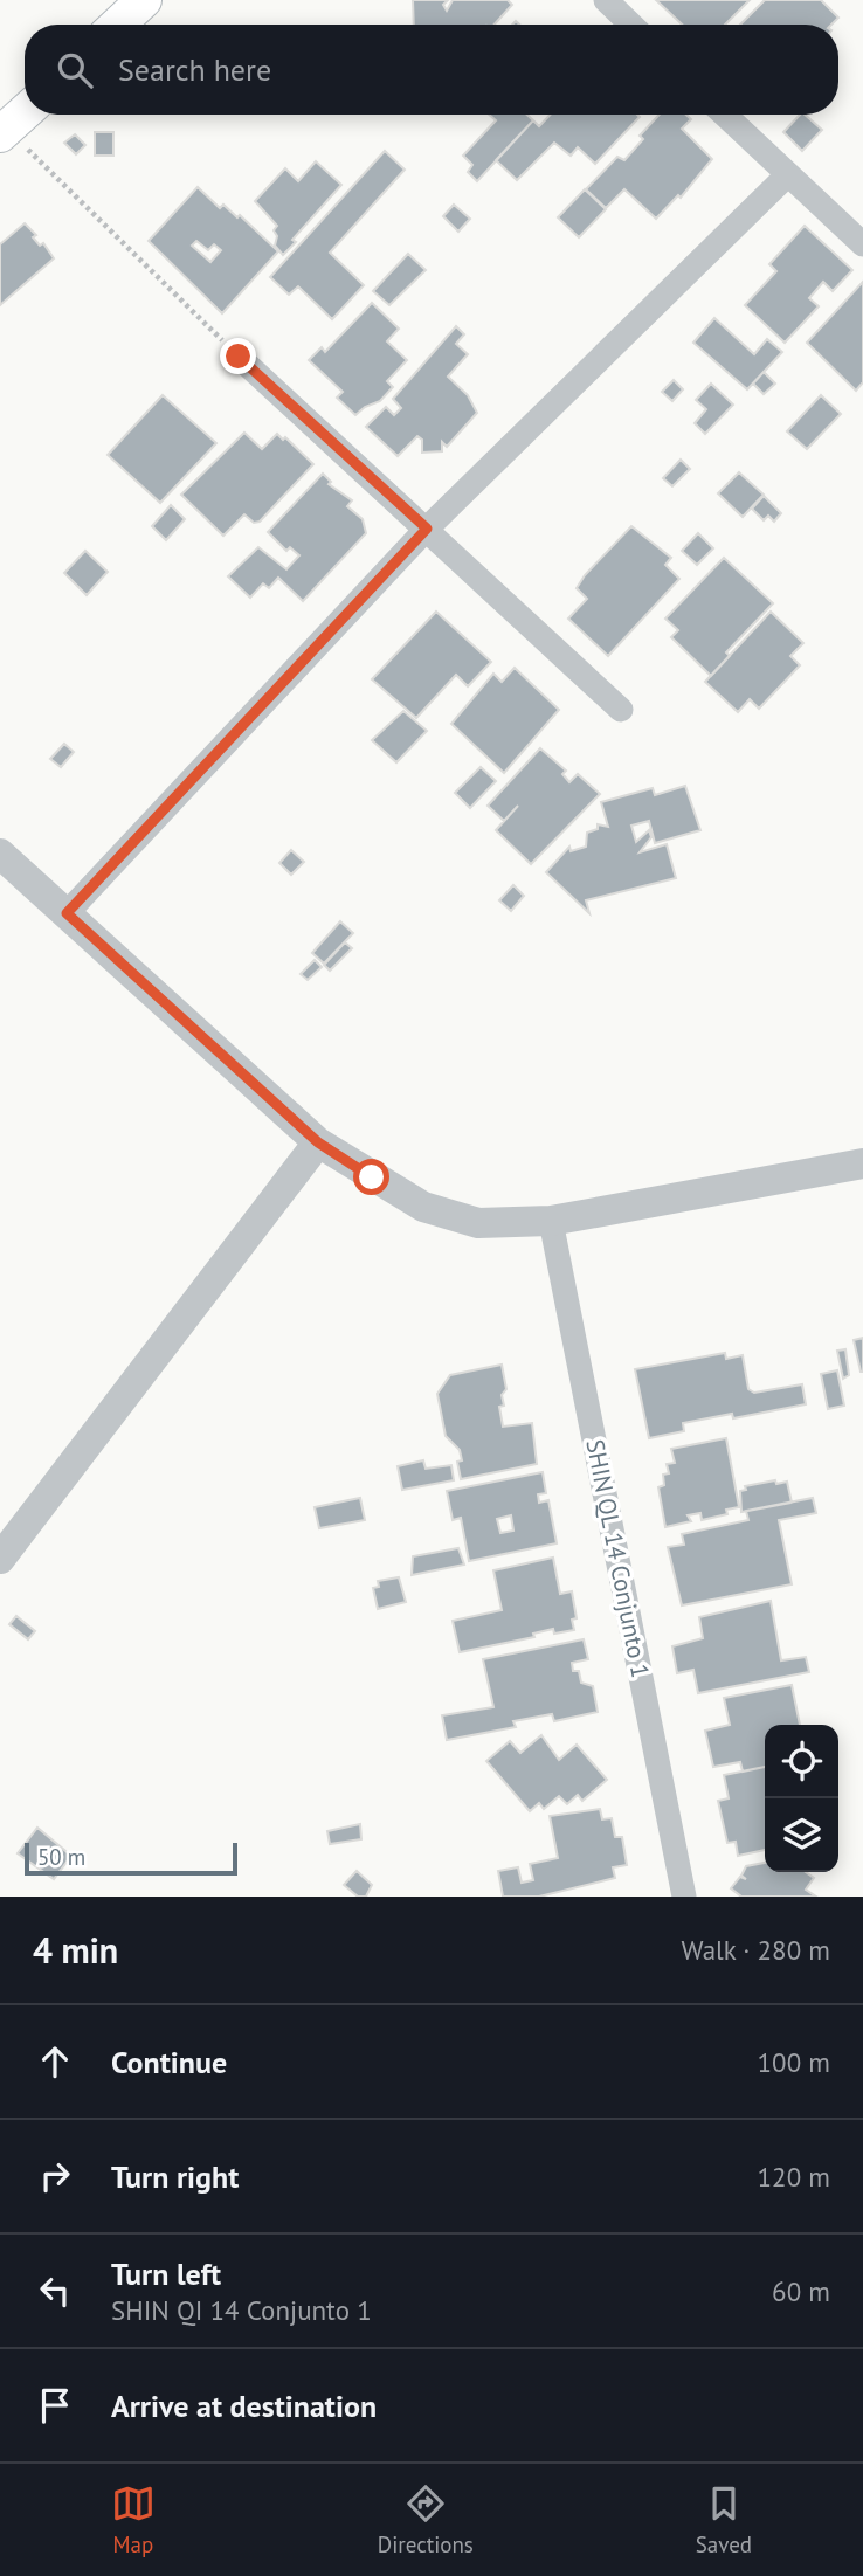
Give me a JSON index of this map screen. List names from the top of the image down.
{
  "streets": {
    "street": ["SHIN QL 14 Conjunto 1"]
  },
  "scale_bar": "50 m",
  "page": {
    "search": "Search here",
    "scale": "50 m",
    "heading": ["4 min", "Walk · 280 m"],
    "list": [
      ["Continue", "100 m"],
      ["Turn right", "120 m"],
      ["Turn left", "SHIN QI 14 Conjunto 1", "60 m"],
      "Arrive at destination"
    ],
    "nav": ["Map", "Directions", "Saved"]
  }
}
